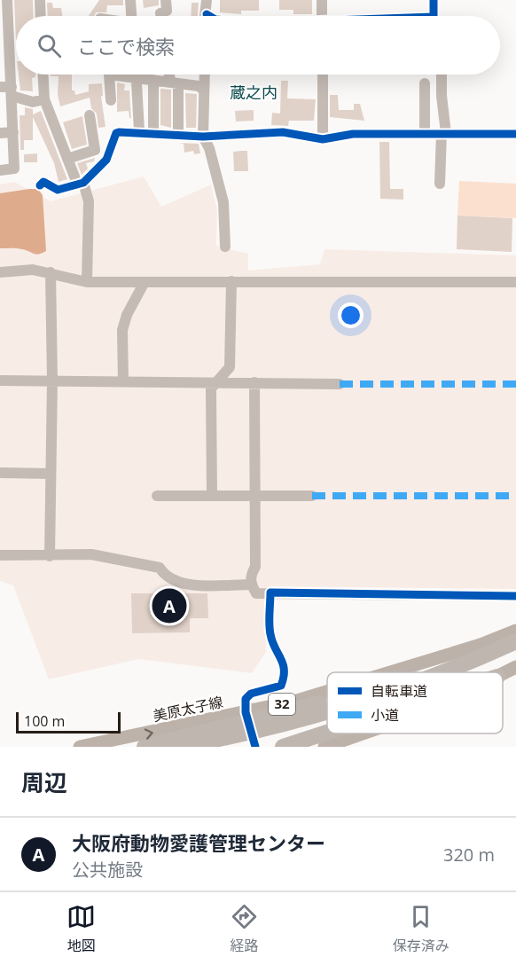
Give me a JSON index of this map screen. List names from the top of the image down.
{
  "streets": {
    "main road": ["32", "美原太子線"]
  },
  "one_way": ["美原太子線"],
  "districts": ["蔵之内"],
  "legend": ["自転車道", "小道"],
  "scale_bar": "100 m",
  "page": {
    "search": "ここで検索",
    "pins": "A",
    "scale": "100 m",
    "heading": "周辺",
    "list": [
      {
        "mark": "A",
        "name": "大阪府動物愛護管理センター",
        "note": "公共施設",
        "value": "320 m"
      }
    ],
    "nav": ["地図", "経路", "保存済み"]
  }
}
